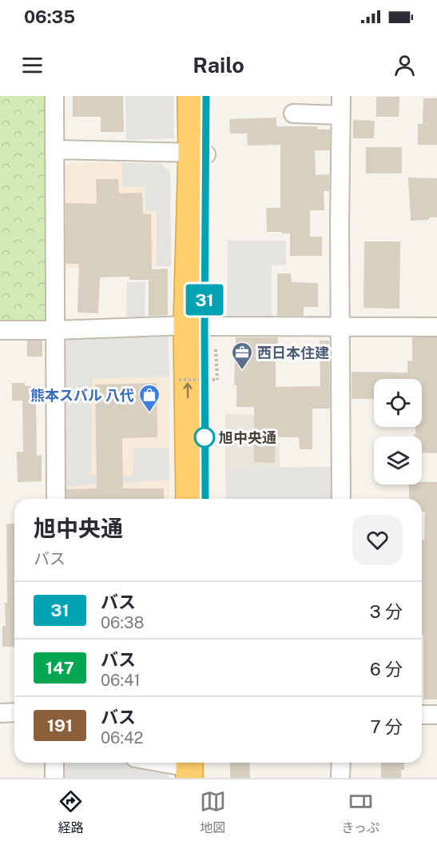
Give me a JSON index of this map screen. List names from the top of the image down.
{
  "places": {
    "office": ["西日本住建"],
    "shop": ["熊本スバル 八代"],
    "other": ["旭中央通"]
  },
  "lines": ["bus line 31"],
  "page": {
    "status": "06:35",
    "header": "Railo",
    "on_map": "31",
    "heading": ["旭中央通", "バス"],
    "list": [
      {
        "mark": "31",
        "name": "バス",
        "note": "06:38",
        "value": "3 分"
      },
      {
        "mark": "147",
        "name": "バス",
        "note": "06:41",
        "value": "6 分"
      },
      {
        "mark": "191",
        "name": "バス",
        "note": "06:42",
        "value": "7 分"
      }
    ],
    "tabs": ["経路", "地図", "きっぷ"]
  }
}
